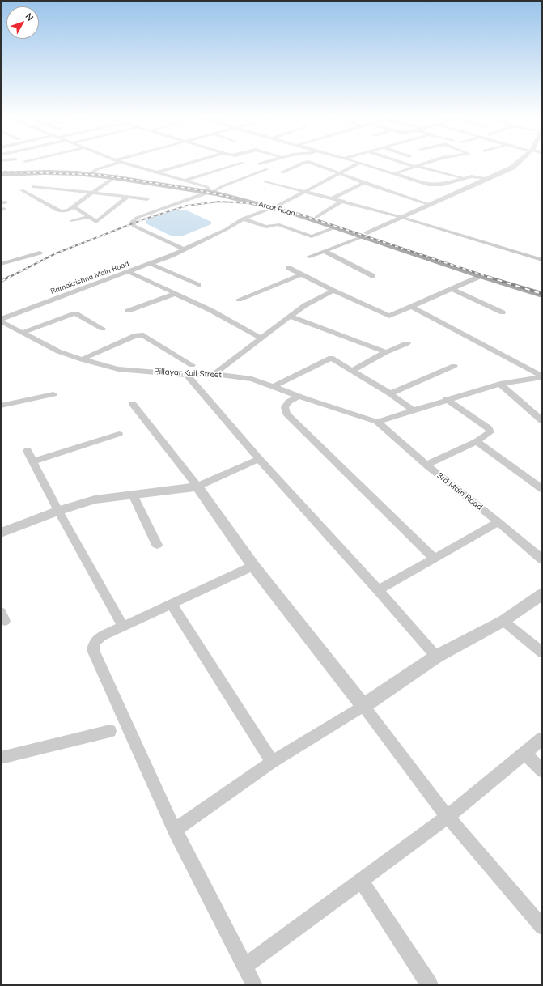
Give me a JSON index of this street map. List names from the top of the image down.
{
  "streets": {
    "main road": ["Arcot Road"],
    "street": ["Ramakrishna Main Road", "Pillayar Koil Street", "3rd Main Road"]
  },
  "crossings": [
    ["Arcot Road", "Ramakrishna Main Road"],
    ["Ramakrishna Main Road", "Pillayar Koil Street"],
    ["Pillayar Koil Street", "3rd Main Road"]
  ],
  "north": "top right"
}
